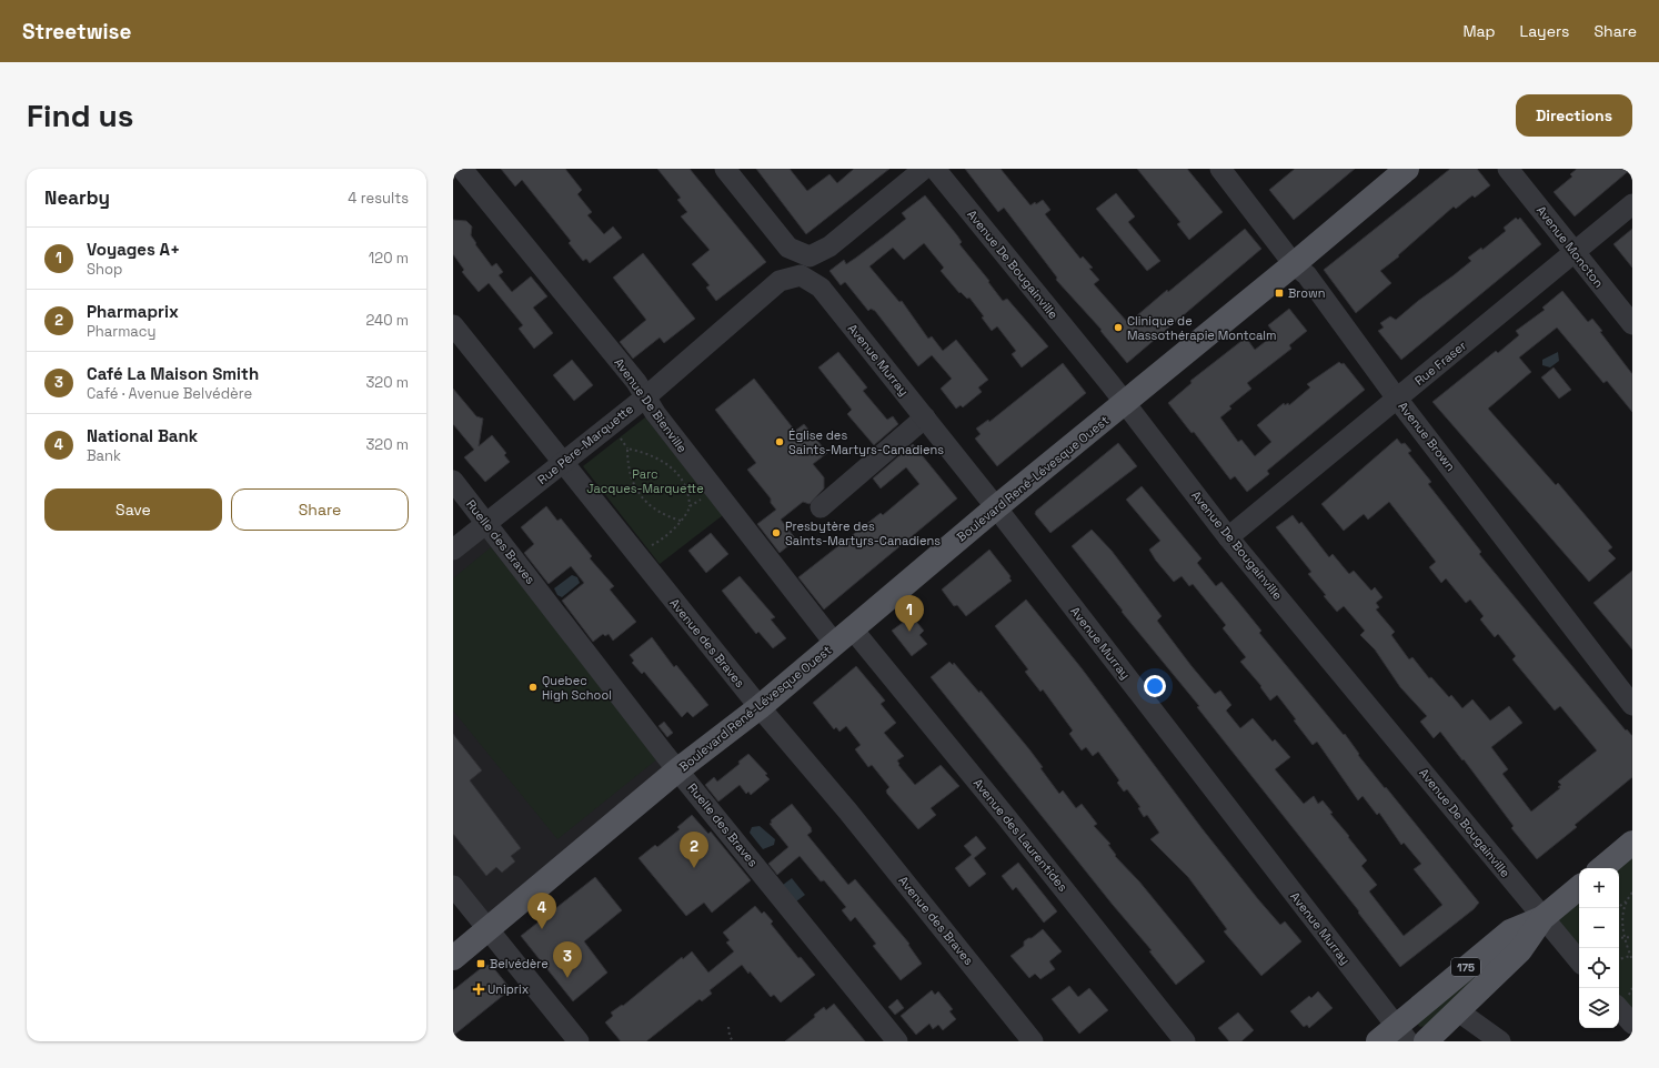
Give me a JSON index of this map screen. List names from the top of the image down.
{
  "streets": {
    "main road": ["Boulevard René-Lévesque Ouest", "175"],
    "street": [
      "Avenue Moncton",
      "Avenue De Bougainville",
      "Avenue Murray",
      "Rue Fraser",
      "Avenue De Bienville",
      "Avenue Brown",
      "Rue Père-Marquette",
      "Ruelle des Braves",
      "Avenue des Braves",
      "Avenue des Laurentides"
    ]
  },
  "crossings": [
    ["Avenue Moncton", "Rue Fraser"],
    ["Avenue De Bougainville", "Rue Fraser"],
    ["Avenue De Bougainville", "Boulevard René-Lévesque Ouest"],
    ["Avenue De Bougainville", "175"],
    ["Avenue Murray", "Rue Père-Marquette"],
    ["Avenue Murray", "Boulevard René-Lévesque Ouest"],
    ["Avenue Murray", "175"],
    ["Rue Fraser", "Avenue Brown"],
    ["Avenue De Bienville", "Rue Père-Marquette"],
    ["Avenue De Bienville", "Boulevard René-Lévesque Ouest"],
    ["Avenue De Bienville", "Avenue des Laurentides"],
    ["Avenue Brown", "Boulevard René-Lévesque Ouest"],
    ["Rue Père-Marquette", "Ruelle des Braves"],
    ["Rue Père-Marquette", "Avenue des Braves"],
    ["Boulevard René-Lévesque Ouest", "Ruelle des Braves"],
    ["Boulevard René-Lévesque Ouest", "Avenue des Braves"],
    ["Boulevard René-Lévesque Ouest", "Avenue des Laurentides"]
  ],
  "parks": ["Parc Jacques-Marquette"],
  "places": {
    "transit": ["Brown", "Belvédère"],
    "other": [
      "Clinique de Massothérapie Montcalm",
      "Église des Saints-Martyrs-Canadiens",
      "Presbytère des Saints-Martyrs-Canadiens",
      "Quebec High School"
    ],
    "health": ["Uniprix"]
  },
  "page": {
    "header": "Streetwise",
    "nav": ["Map", "Layers", "Share"],
    "buttons": [
      "Directions",
      ["Save", "Share"]
    ],
    "title": "Find us",
    "heading": ["Nearby", "4 results"],
    "list": [
      {
        "mark": "1",
        "name": "Voyages A+",
        "note": "Shop",
        "value": "120 m"
      },
      {
        "mark": "2",
        "name": "Pharmaprix",
        "note": "Pharmacy",
        "value": "240 m"
      },
      {
        "mark": "3",
        "name": "Café La Maison Smith",
        "note": "Café · Avenue Belvédère",
        "value": "320 m"
      },
      {
        "mark": "4",
        "name": "National Bank",
        "note": "Bank",
        "value": "320 m"
      }
    ],
    "pins": [
      "1",
      "2",
      "4",
      "3"
    ],
    "map_buttons": ["+", "−"]
  }
}
